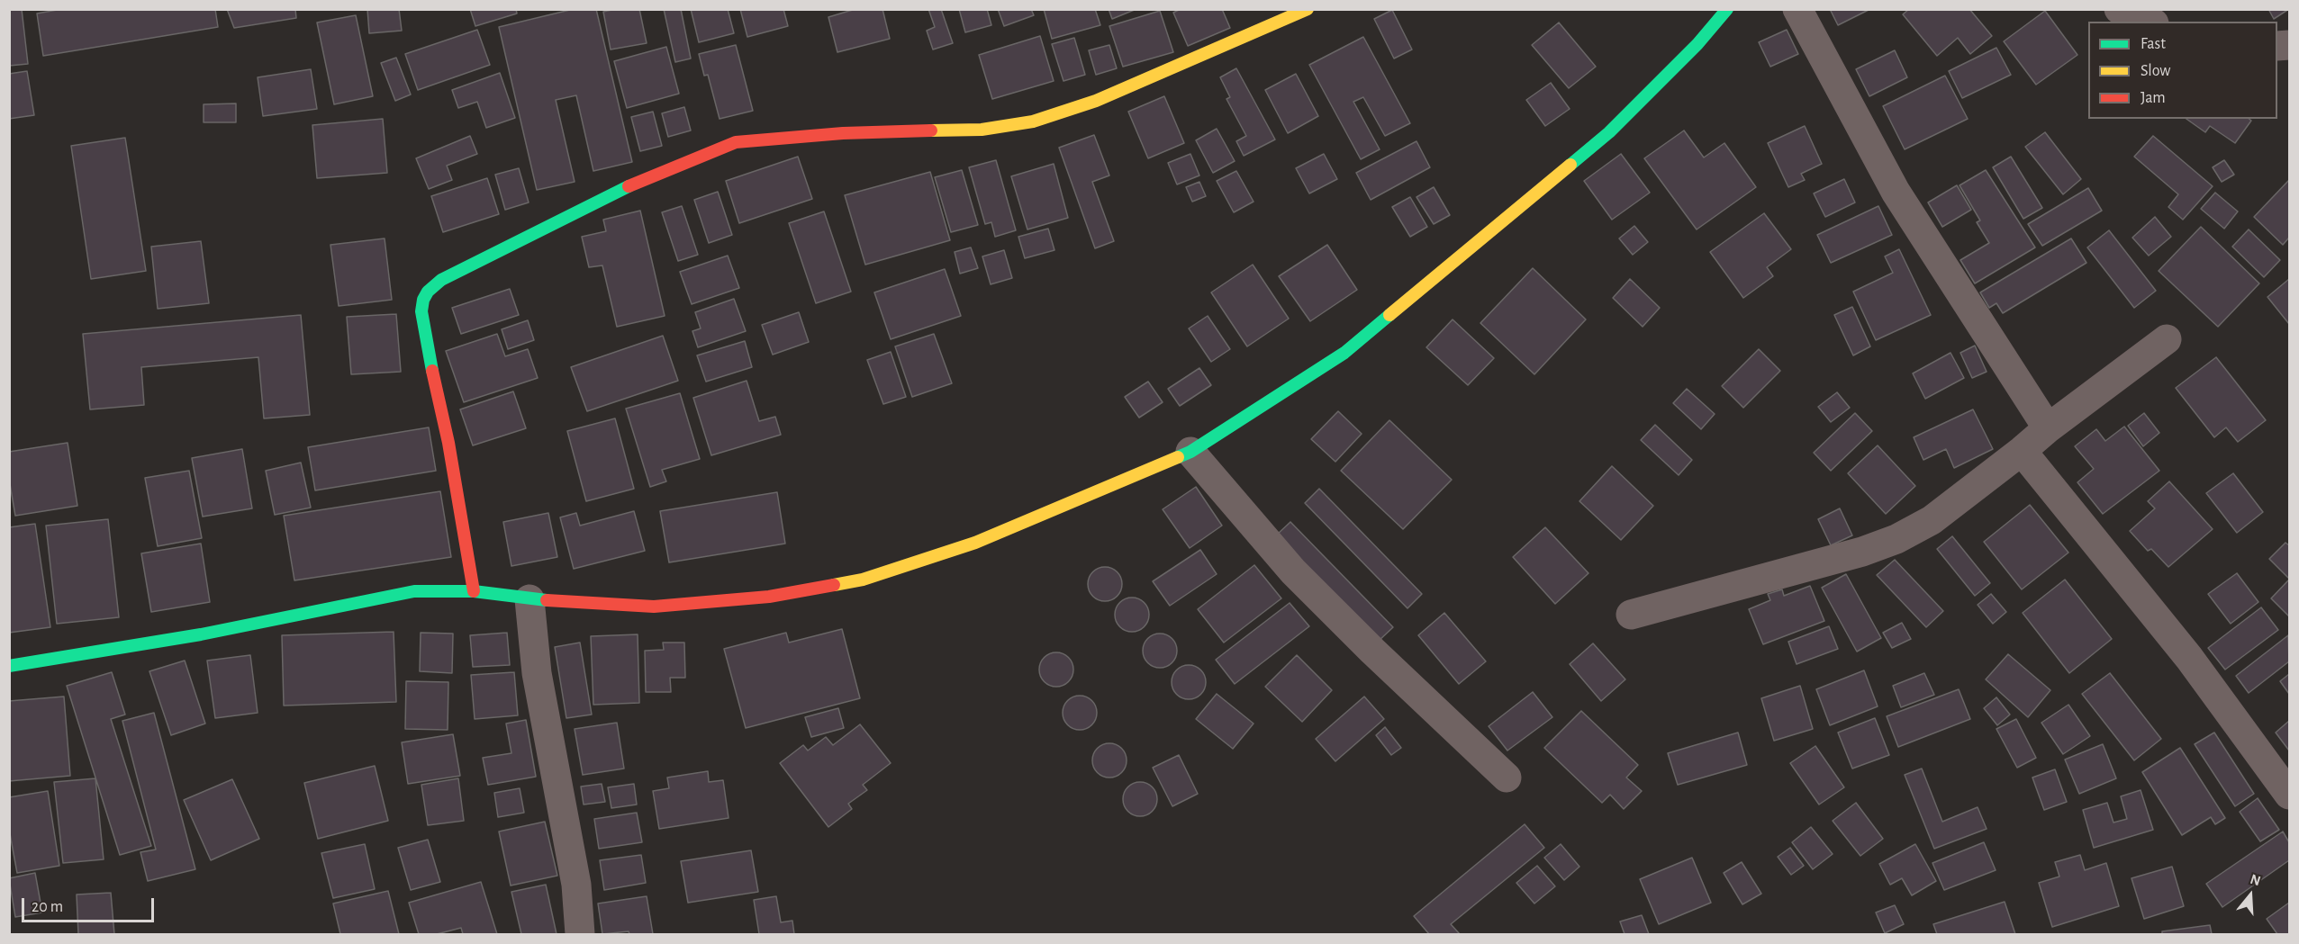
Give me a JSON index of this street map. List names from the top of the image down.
{
  "legend": ["Fast", "Slow", "Jam"],
  "scale_bar": "20 m",
  "north": "top"
}
